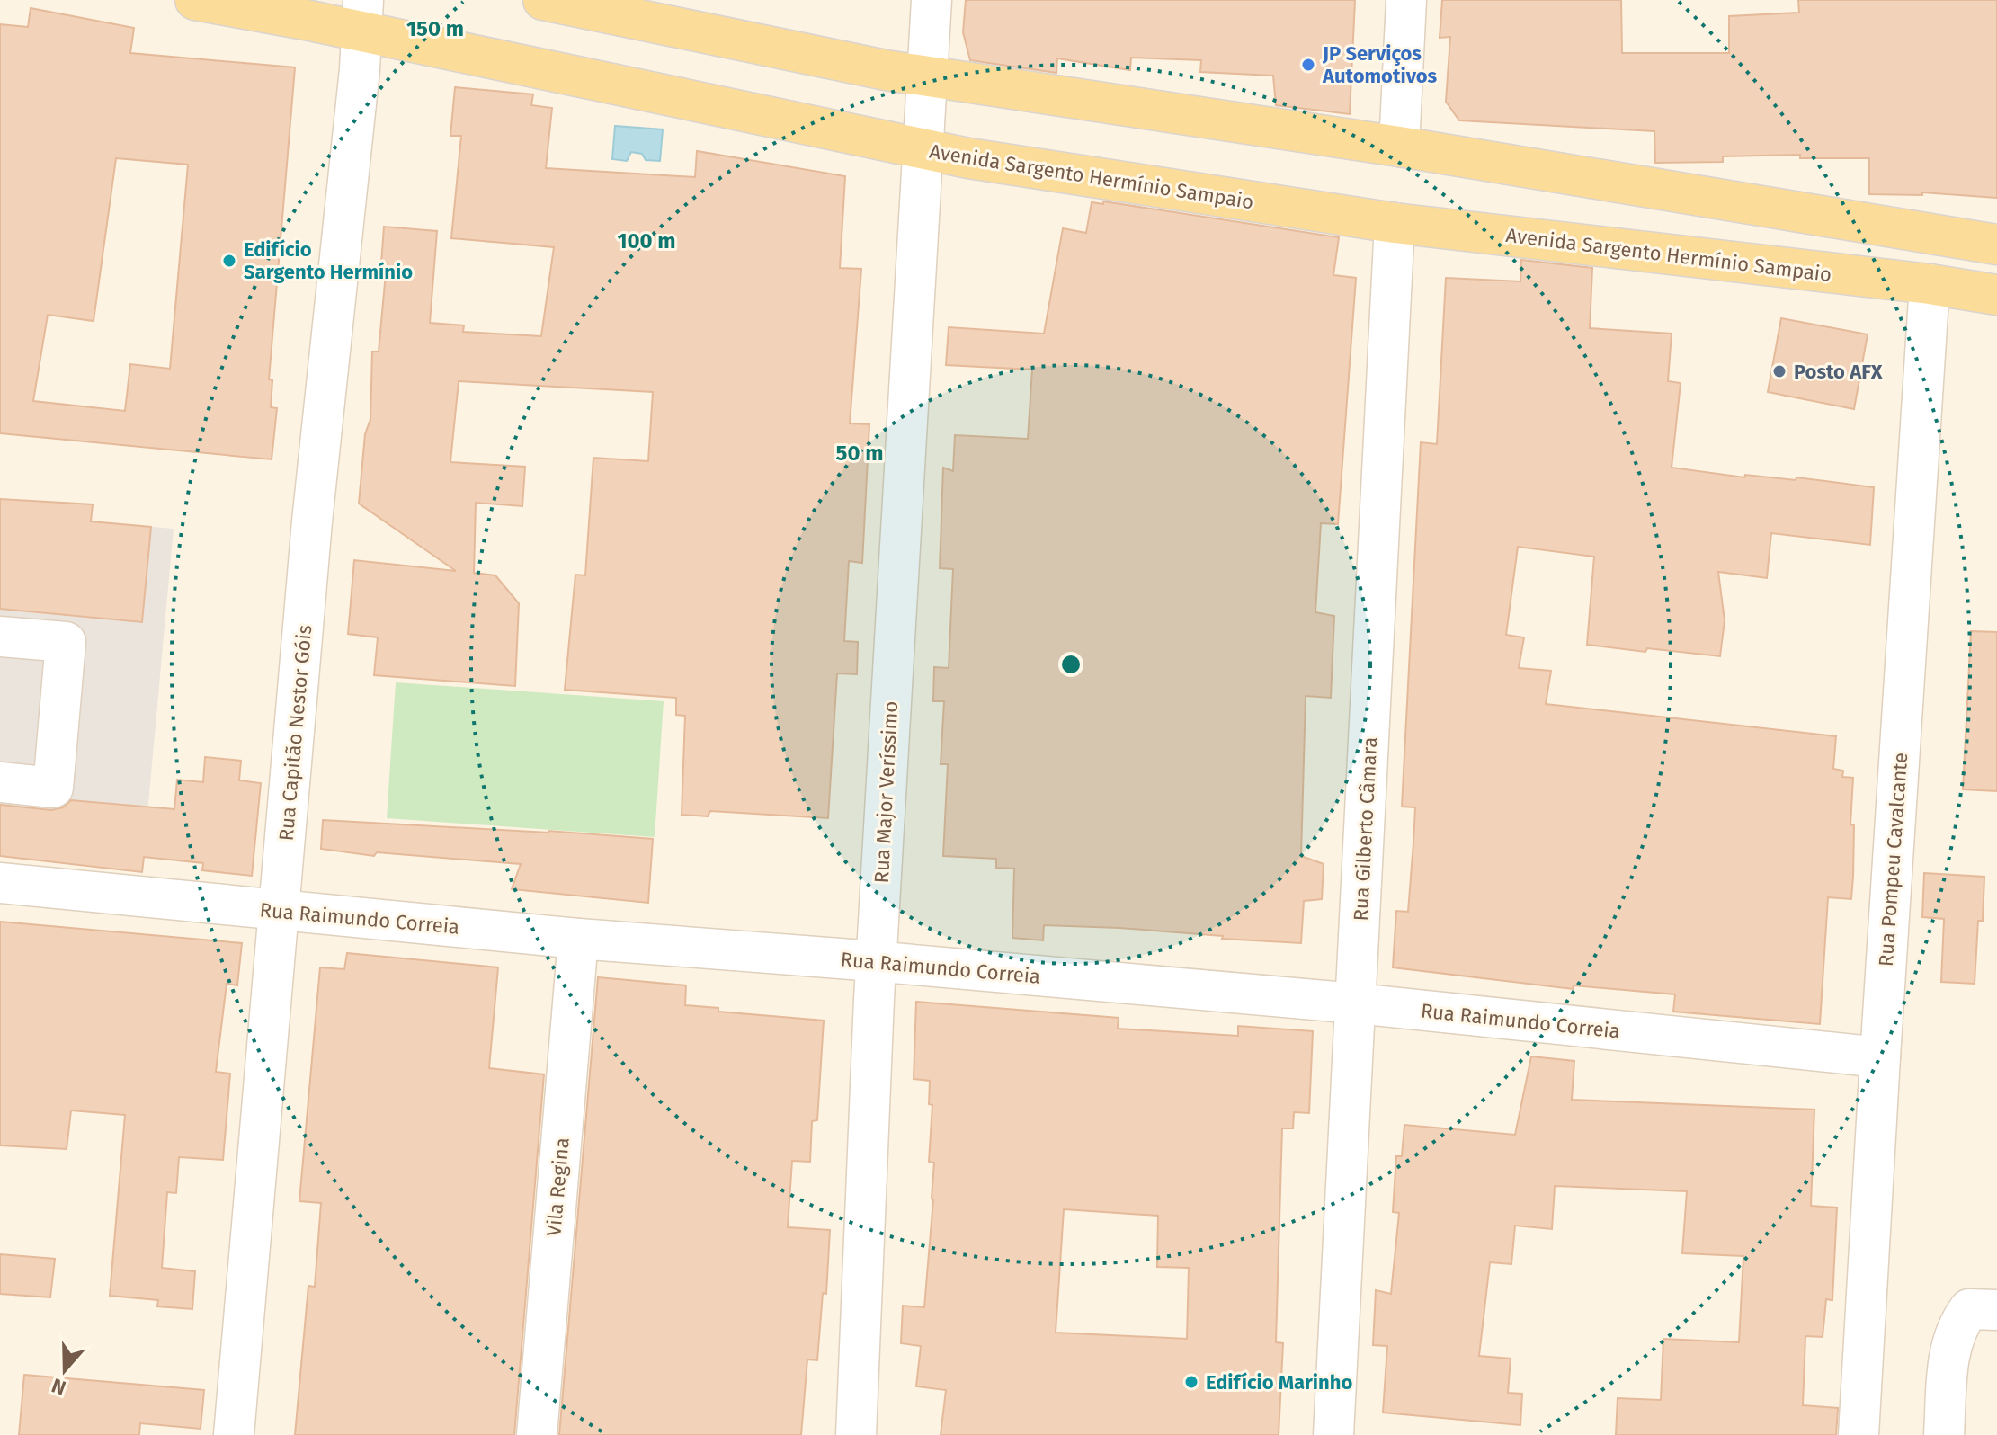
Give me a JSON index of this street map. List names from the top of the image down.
{
  "streets": {
    "main road": ["Avenida Sargento Hermínio Sampaio"],
    "street": [
      "Rua Capitão Nestor Góis",
      "Rua Major Veríssimo",
      "Rua Gilberto Câmara",
      "Rua Pompeu Cavalcante",
      "Rua Raimundo Correia",
      "Vila Regina"
    ]
  },
  "crossings": [
    ["Avenida Sargento Hermínio Sampaio", "Rua Capitão Nestor Góis"],
    ["Avenida Sargento Hermínio Sampaio", "Rua Major Veríssimo"],
    ["Avenida Sargento Hermínio Sampaio", "Rua Gilberto Câmara"],
    ["Avenida Sargento Hermínio Sampaio", "Rua Pompeu Cavalcante"],
    ["Rua Capitão Nestor Góis", "Rua Raimundo Correia"],
    ["Rua Major Veríssimo", "Rua Raimundo Correia"],
    ["Rua Gilberto Câmara", "Rua Raimundo Correia"],
    ["Rua Pompeu Cavalcante", "Rua Raimundo Correia"],
    ["Rua Raimundo Correia", "Vila Regina"]
  ],
  "places": [
    "JP Serviços Automotivos",
    "Edifício Sargento Hermínio",
    "Posto AFX",
    "Edifício Marinho"
  ],
  "north": "bottom",
  "rings": ["150 m", "100 m", "50 m"]
}
